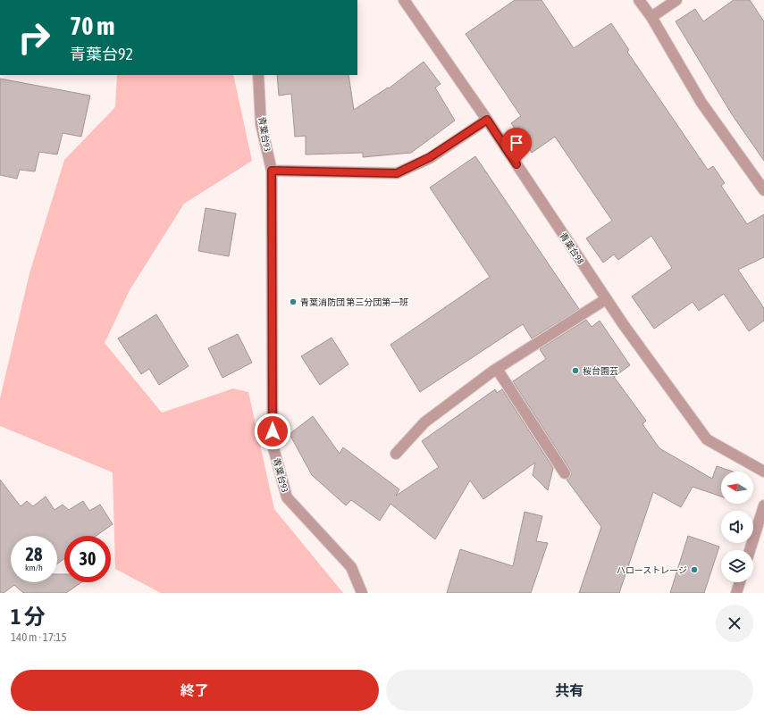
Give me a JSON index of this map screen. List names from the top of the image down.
{
  "streets": {
    "street": ["青葉台93", "青葉台98"]
  },
  "places": ["青葉消防団 第三分団第一班", "桜台園芸", "ハローストレージ"],
  "north": "left",
  "page": {
    "turn": ["70 m", "青葉台92"],
    "speed": "28 km/h",
    "limit": "30",
    "heading": ["1 分", "140 m · 17:15"],
    "buttons": ["終了", "共有"]
  }
}
